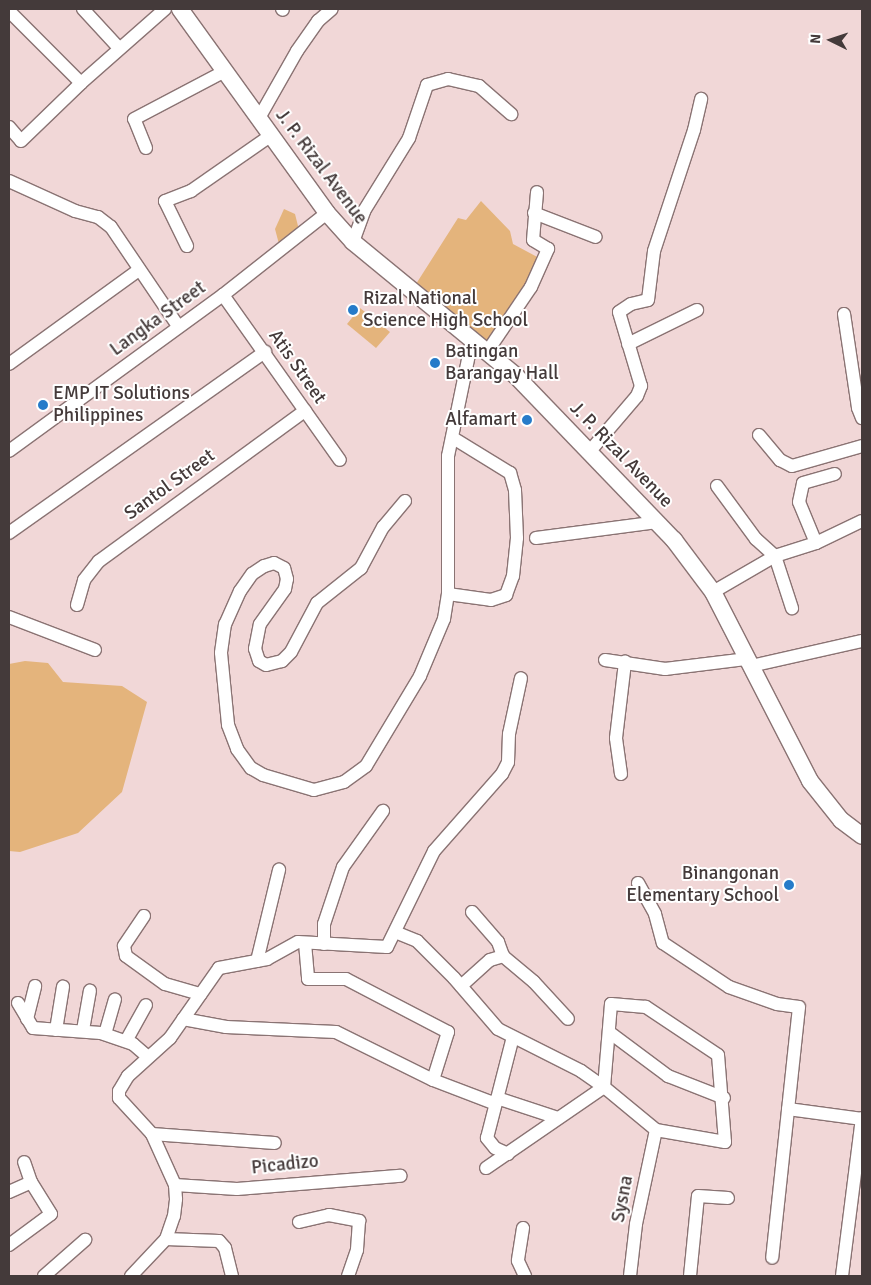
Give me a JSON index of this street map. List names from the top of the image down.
{
  "streets": {
    "main road": ["J. P. Rizal Avenue"],
    "street": [
      "Langka Street",
      "Atis Street",
      "Santol Street",
      "Picadizo",
      "Sysna"
    ]
  },
  "crossings": [
    ["J. P. Rizal Avenue", "Langka Street"],
    ["Langka Street", "Atis Street"],
    ["Atis Street", "Santol Street"]
  ],
  "places": [
    "Rizal National Science High School",
    "Batingan Barangay Hall",
    "EMP IT Solutions Philippines",
    "Alfamart",
    "Binangonan Elementary School"
  ],
  "north": "left"
}
